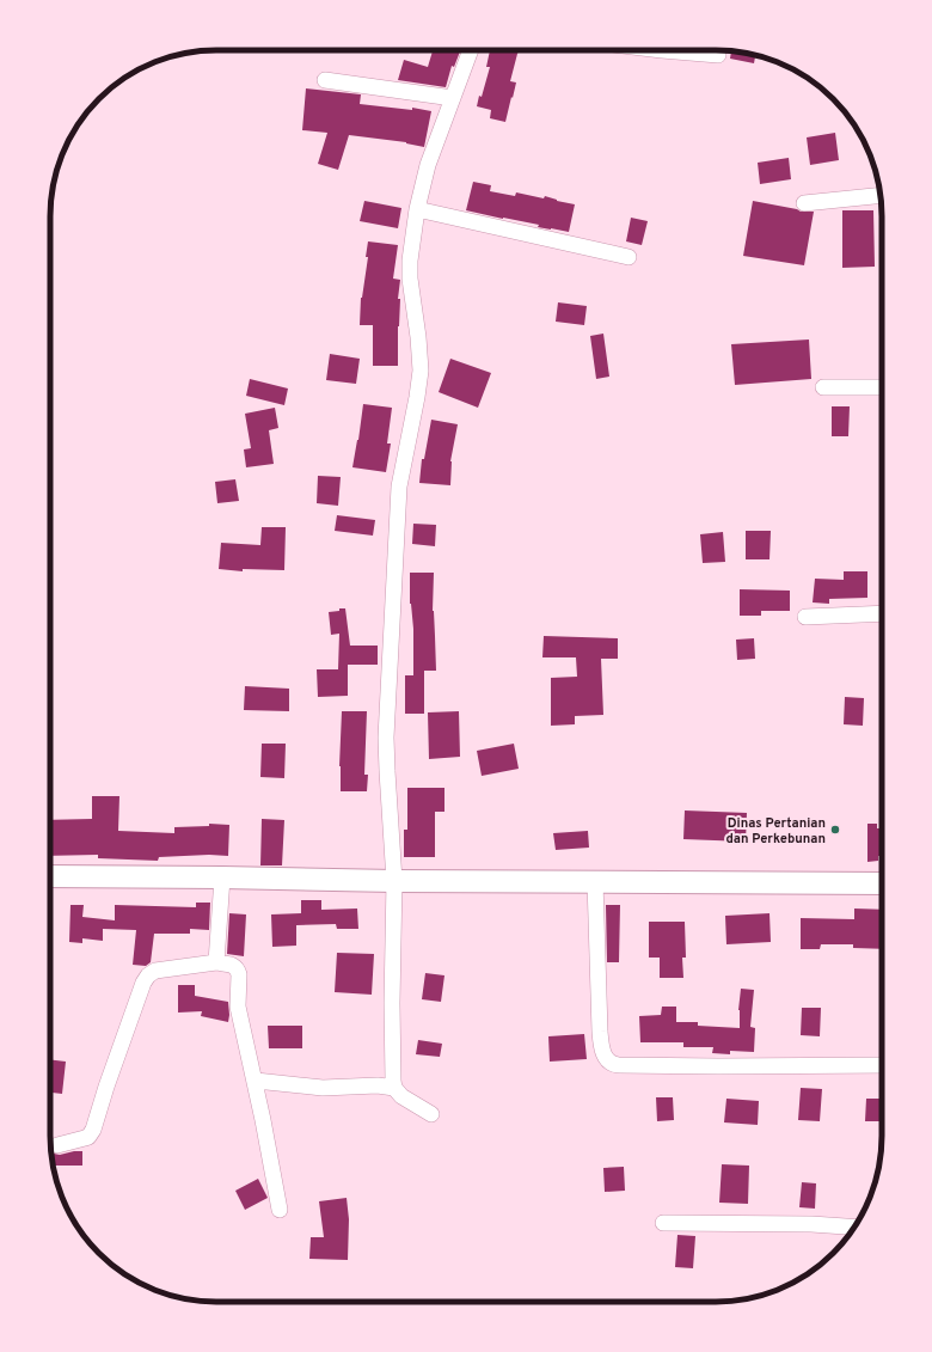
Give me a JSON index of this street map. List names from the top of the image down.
{
  "places": ["Dinas Pertanian dan Perkebunan"]
}
